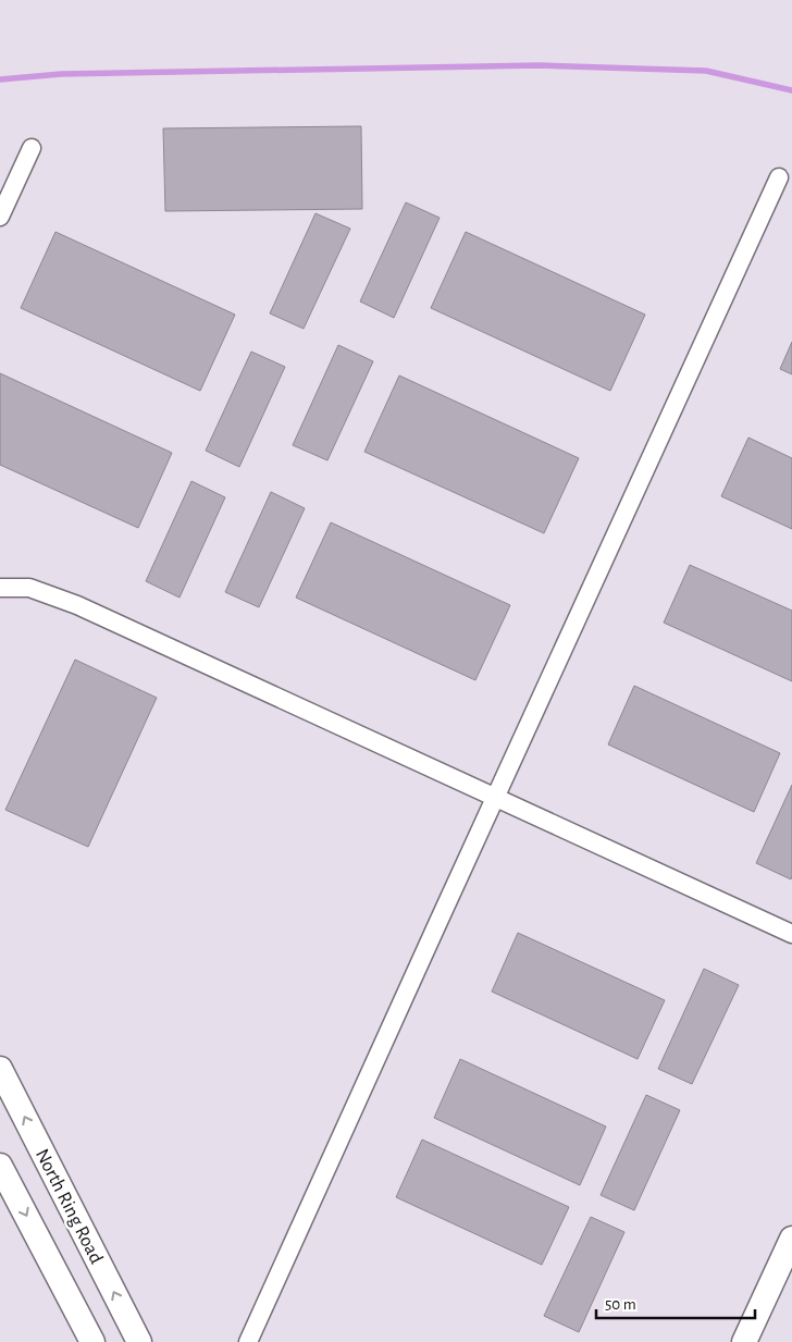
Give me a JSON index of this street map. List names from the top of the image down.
{
  "streets": {
    "main road": ["North Ring Road"]
  },
  "scale_bar": "50 m"
}
